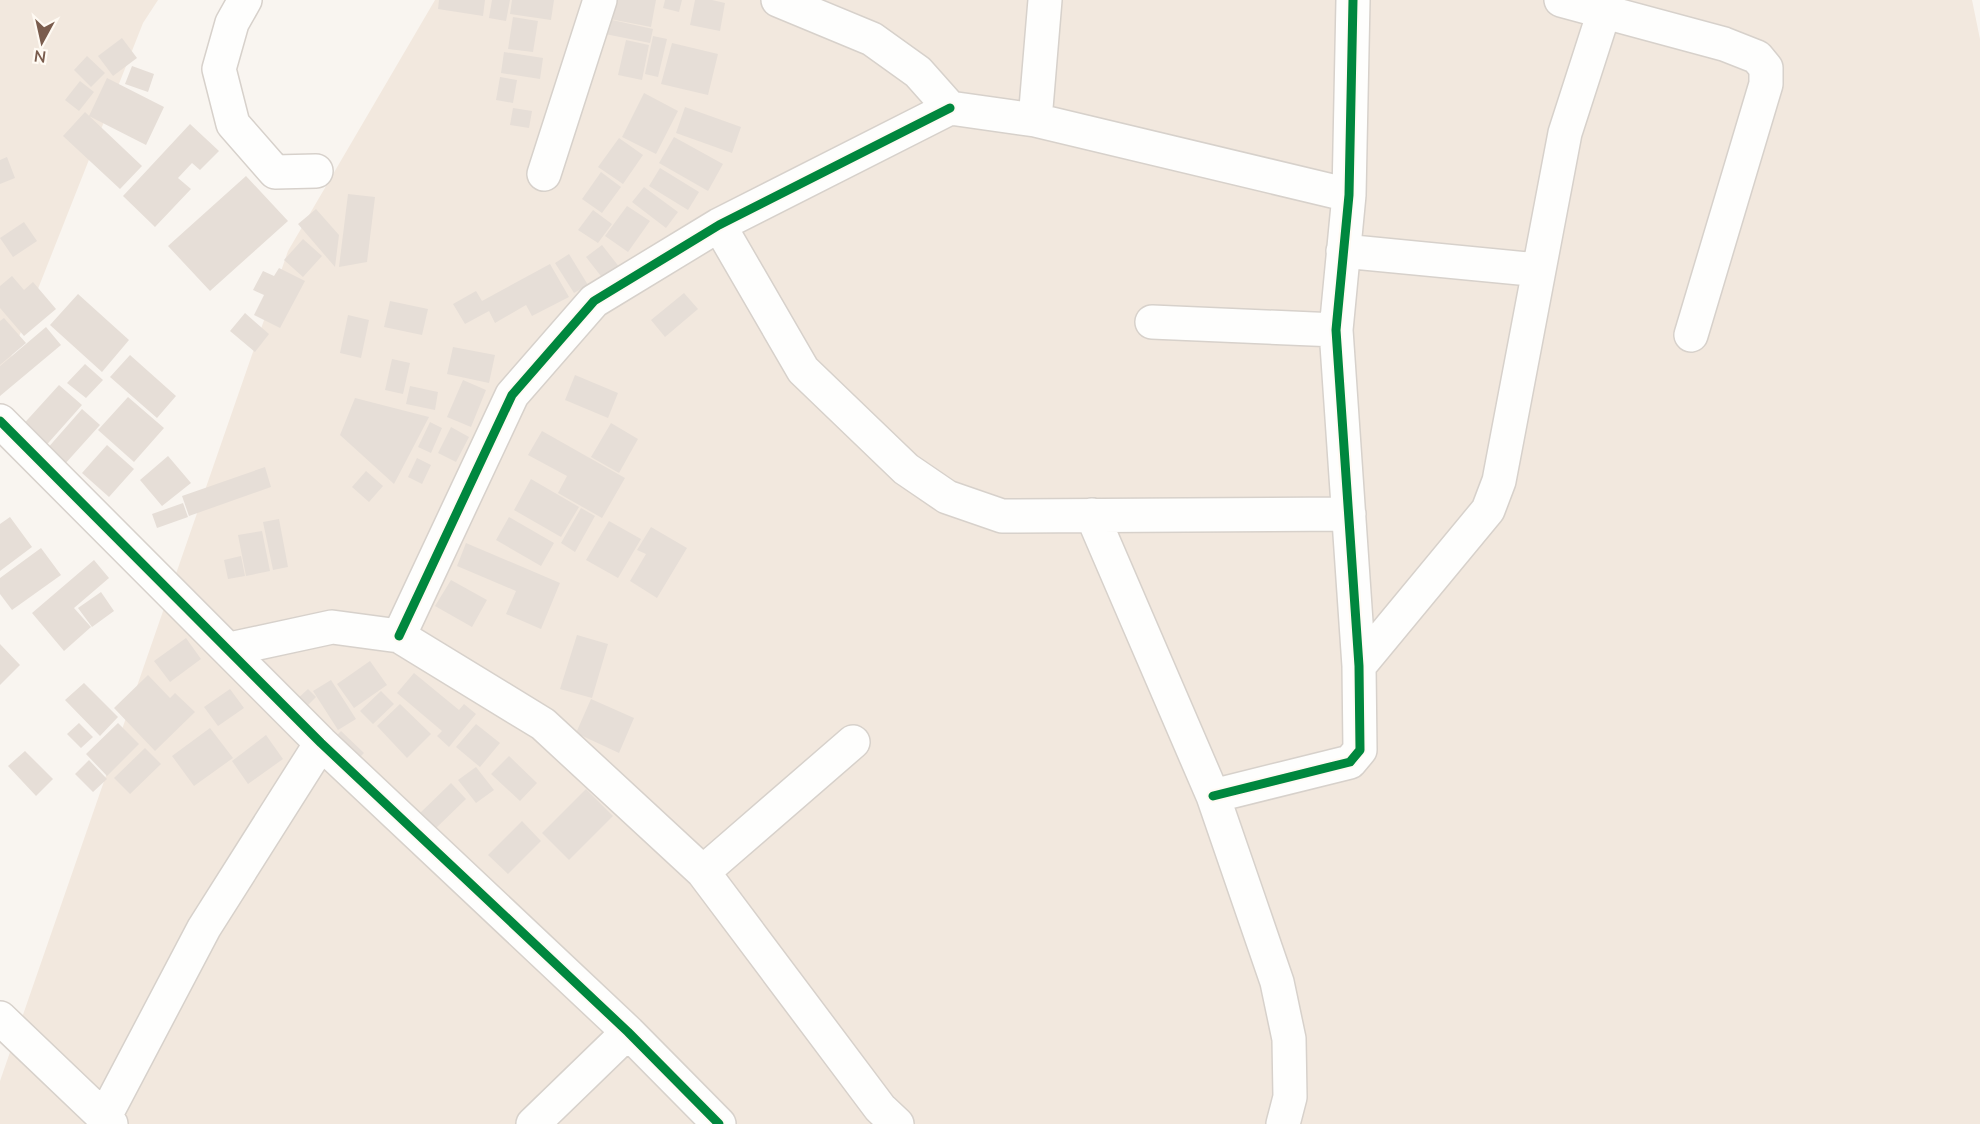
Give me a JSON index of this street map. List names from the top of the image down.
{
  "north": "bottom"
}
